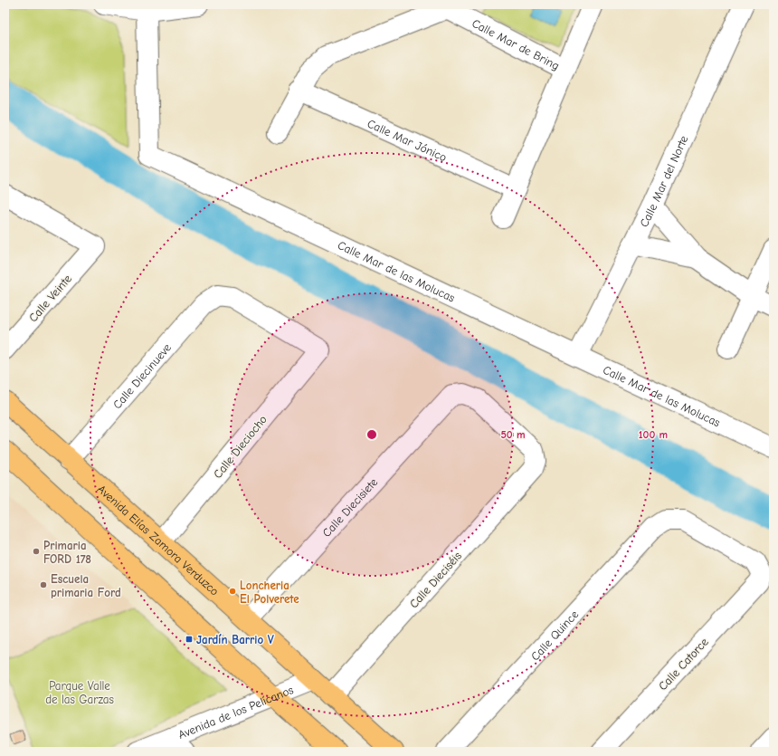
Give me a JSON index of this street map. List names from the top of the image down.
{
  "streets": {
    "main road": ["Avenida Elías Zamora Verduzco"],
    "street": [
      "Calle Mar de Bring",
      "Calle Mar Jónico",
      "Calle Mar del Norte",
      "Calle Mar de las Molucas",
      "Calle Veinte",
      "Calle Diecinueve",
      "Calle Dieciocho",
      "Calle Diecisiete",
      "Calle Dieciséis",
      "Calle Quince",
      "Calle Catorce",
      "Avenida de los Pelícanos"
    ]
  },
  "crossings": [
    ["Calle Mar del Norte", "Calle Mar de las Molucas"],
    ["Calle Diecinueve", "Calle Dieciocho"],
    ["Calle Diecinueve", "Avenida Elías Zamora Verduzco"],
    ["Calle Dieciocho", "Avenida Elías Zamora Verduzco"],
    ["Calle Diecisiete", "Avenida Elías Zamora Verduzco"],
    ["Calle Diecisiete", "Calle Dieciséis"],
    ["Avenida Elías Zamora Verduzco", "Calle Dieciséis"],
    ["Avenida Elías Zamora Verduzco", "Avenida de los Pelícanos"],
    ["Calle Quince", "Calle Catorce"]
  ],
  "parks": ["Parque Valle de las Garzas"],
  "places": {
    "other": ["Primaria FORD 178", "Escuela primaria Ford", "Loncheria El Polverete"],
    "transit": ["Jardín Barrio V"]
  },
  "rings": ["50 m", "100 m"]
}
